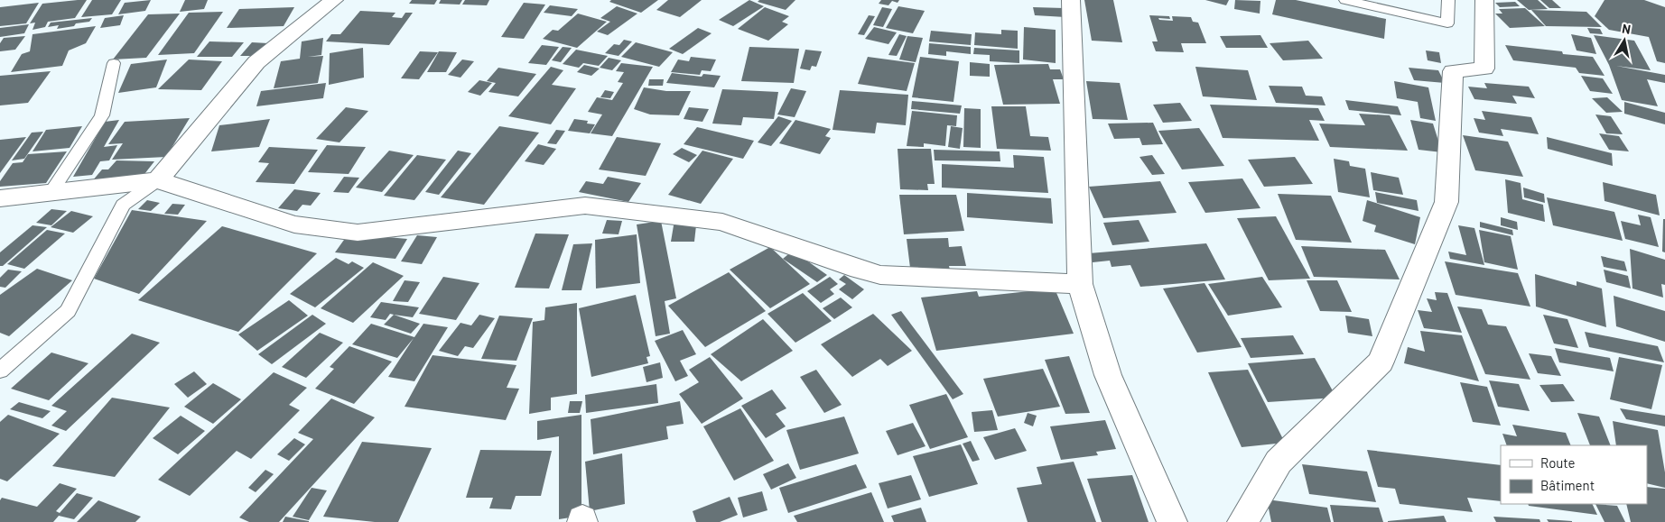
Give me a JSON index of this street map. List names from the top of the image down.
{
  "legend": ["Route", "Bâtiment"],
  "north": "top"
}
